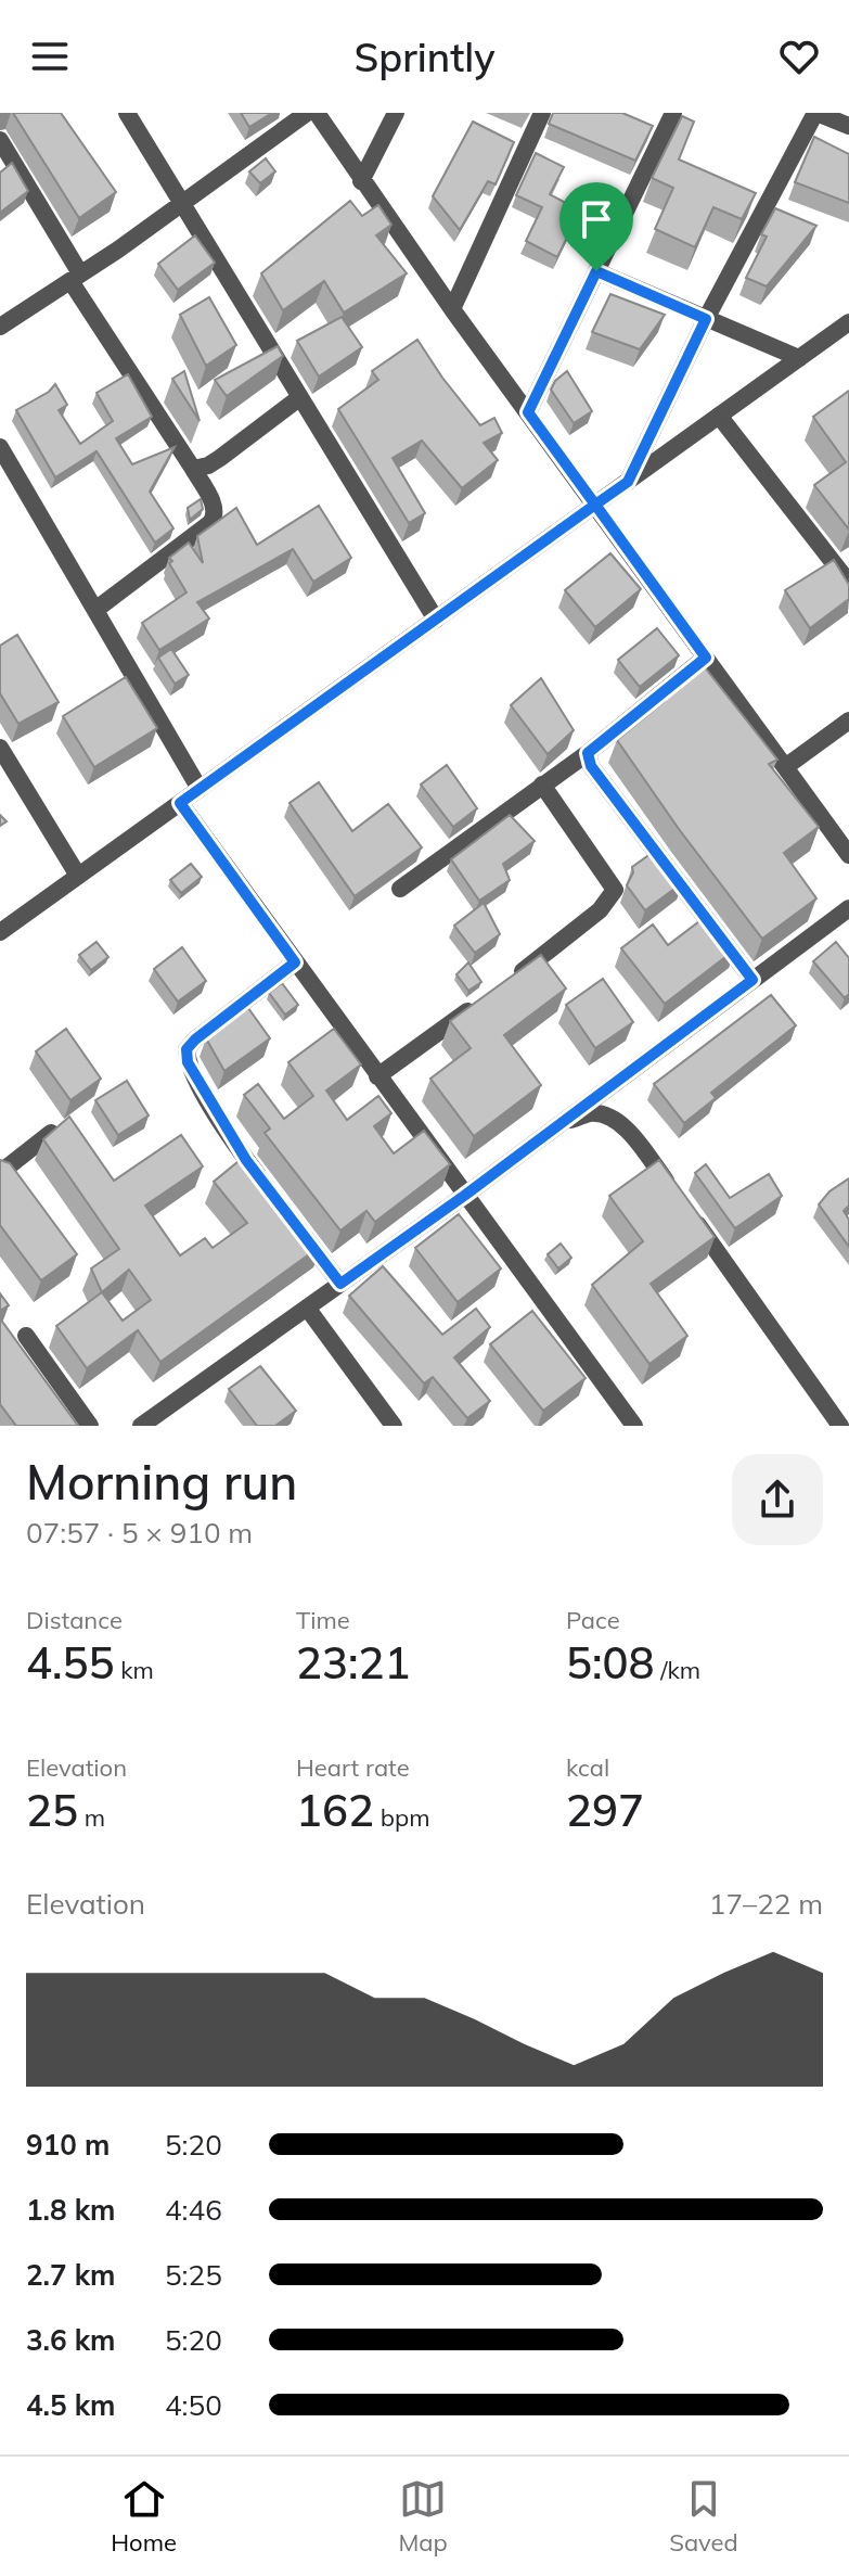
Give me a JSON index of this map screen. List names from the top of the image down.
{
  "page": {
    "header": "Sprintly",
    "heading": ["Morning run", "07:57 · 5 × 910 m"],
    "stats": [
      ["Distance", "4.55 km"],
      ["Time", "23:21"],
      ["Pace", "5:08 /km"],
      ["Elevation", "25 m"],
      ["Heart rate", "162 bpm"],
      ["kcal", "297"]
    ],
    "chart": ["Elevation", "17–22 m"],
    "list": [
      {
        "name": "910 m",
        "note": "5:20"
      },
      {
        "name": "1.8 km",
        "note": "4:46"
      },
      {
        "name": "2.7 km",
        "note": "5:25"
      },
      {
        "name": "3.6 km",
        "note": "5:20"
      },
      {
        "name": "4.5 km",
        "note": "4:50"
      }
    ],
    "tabs": ["Home", "Map", "Saved"]
  }
}
